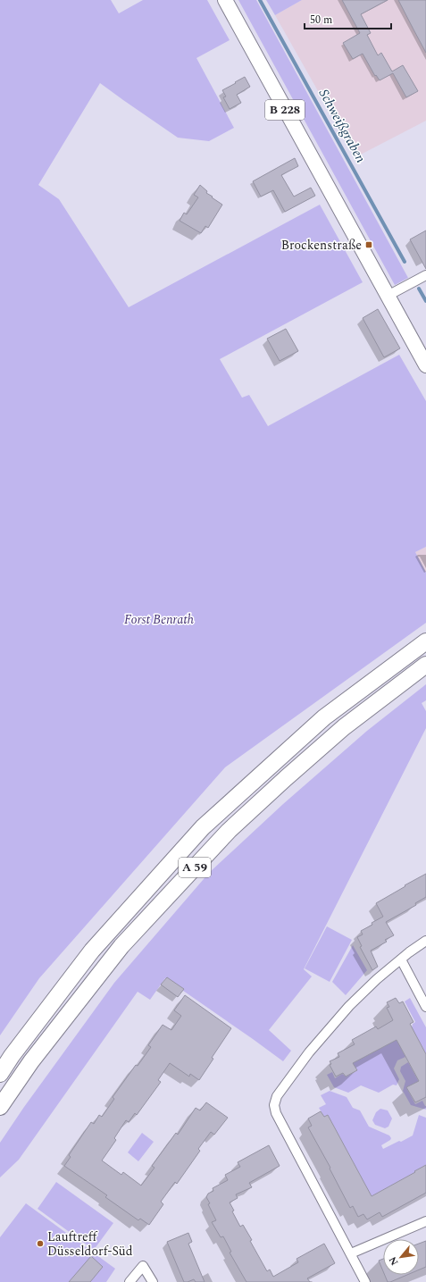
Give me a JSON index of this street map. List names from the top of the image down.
{
  "streets": {
    "highway": ["A 59"],
    "main road": ["B 228"]
  },
  "water": ["Schweißgraben"],
  "parks": ["Forst Benrath"],
  "places": {
    "transit": ["Brockenstraße"],
    "other": ["Lauftreff Düsseldorf-Süd"]
  },
  "scale_bar": "50 m",
  "north": "bottom left"
}
